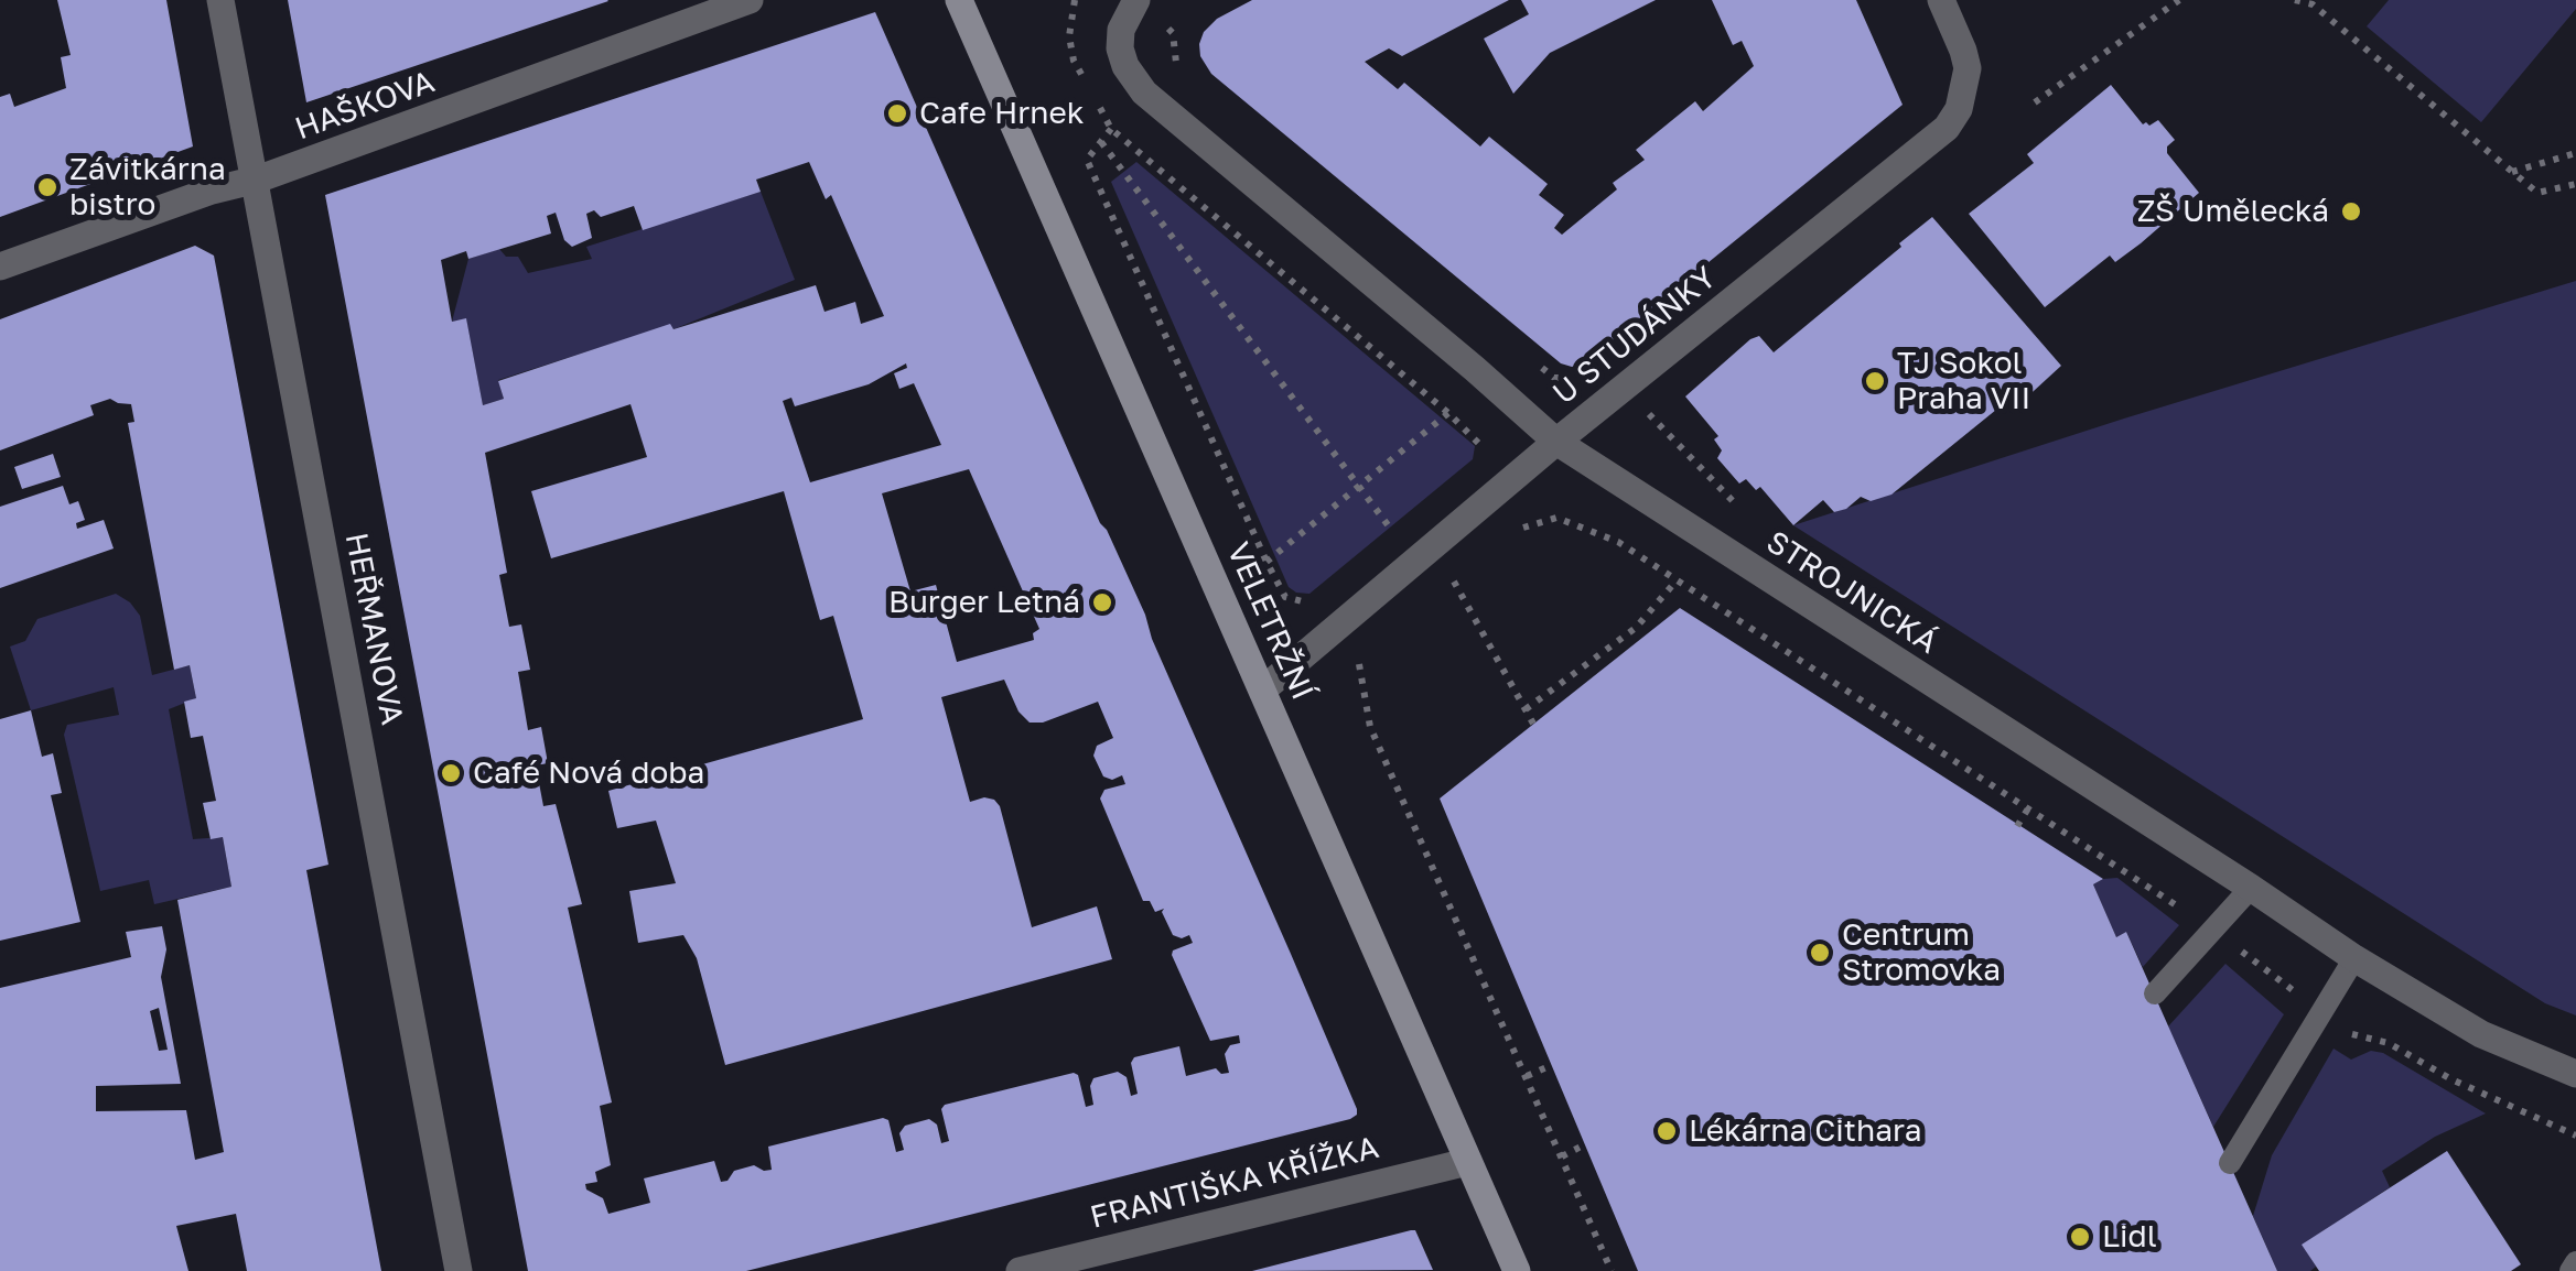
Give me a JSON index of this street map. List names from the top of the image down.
{
  "streets": {
    "main road": ["VELETRŽNÍ"],
    "street": [
      "HAŠKOVA",
      "U STUDÁNKY",
      "STROJNICKÁ",
      "HEŘMANOVA",
      "FRANTIŠKA KŘÍŽKA"
    ]
  },
  "crossings": [
    ["HAŠKOVA", "HEŘMANOVA"],
    ["U STUDÁNKY", "STROJNICKÁ"],
    ["U STUDÁNKY", "VELETRŽNÍ"],
    ["VELETRŽNÍ", "FRANTIŠKA KŘÍŽKA"]
  ],
  "places": [
    "Cafe Hrnek",
    "Závitkárna bistro",
    "ZŠ Umělecká",
    "TJ Sokol Praha VII",
    "Burger Letná",
    "Café Nová doba",
    "Centrum Stromovka",
    "Lékárna Cithara",
    "Lidl"
  ]
}
